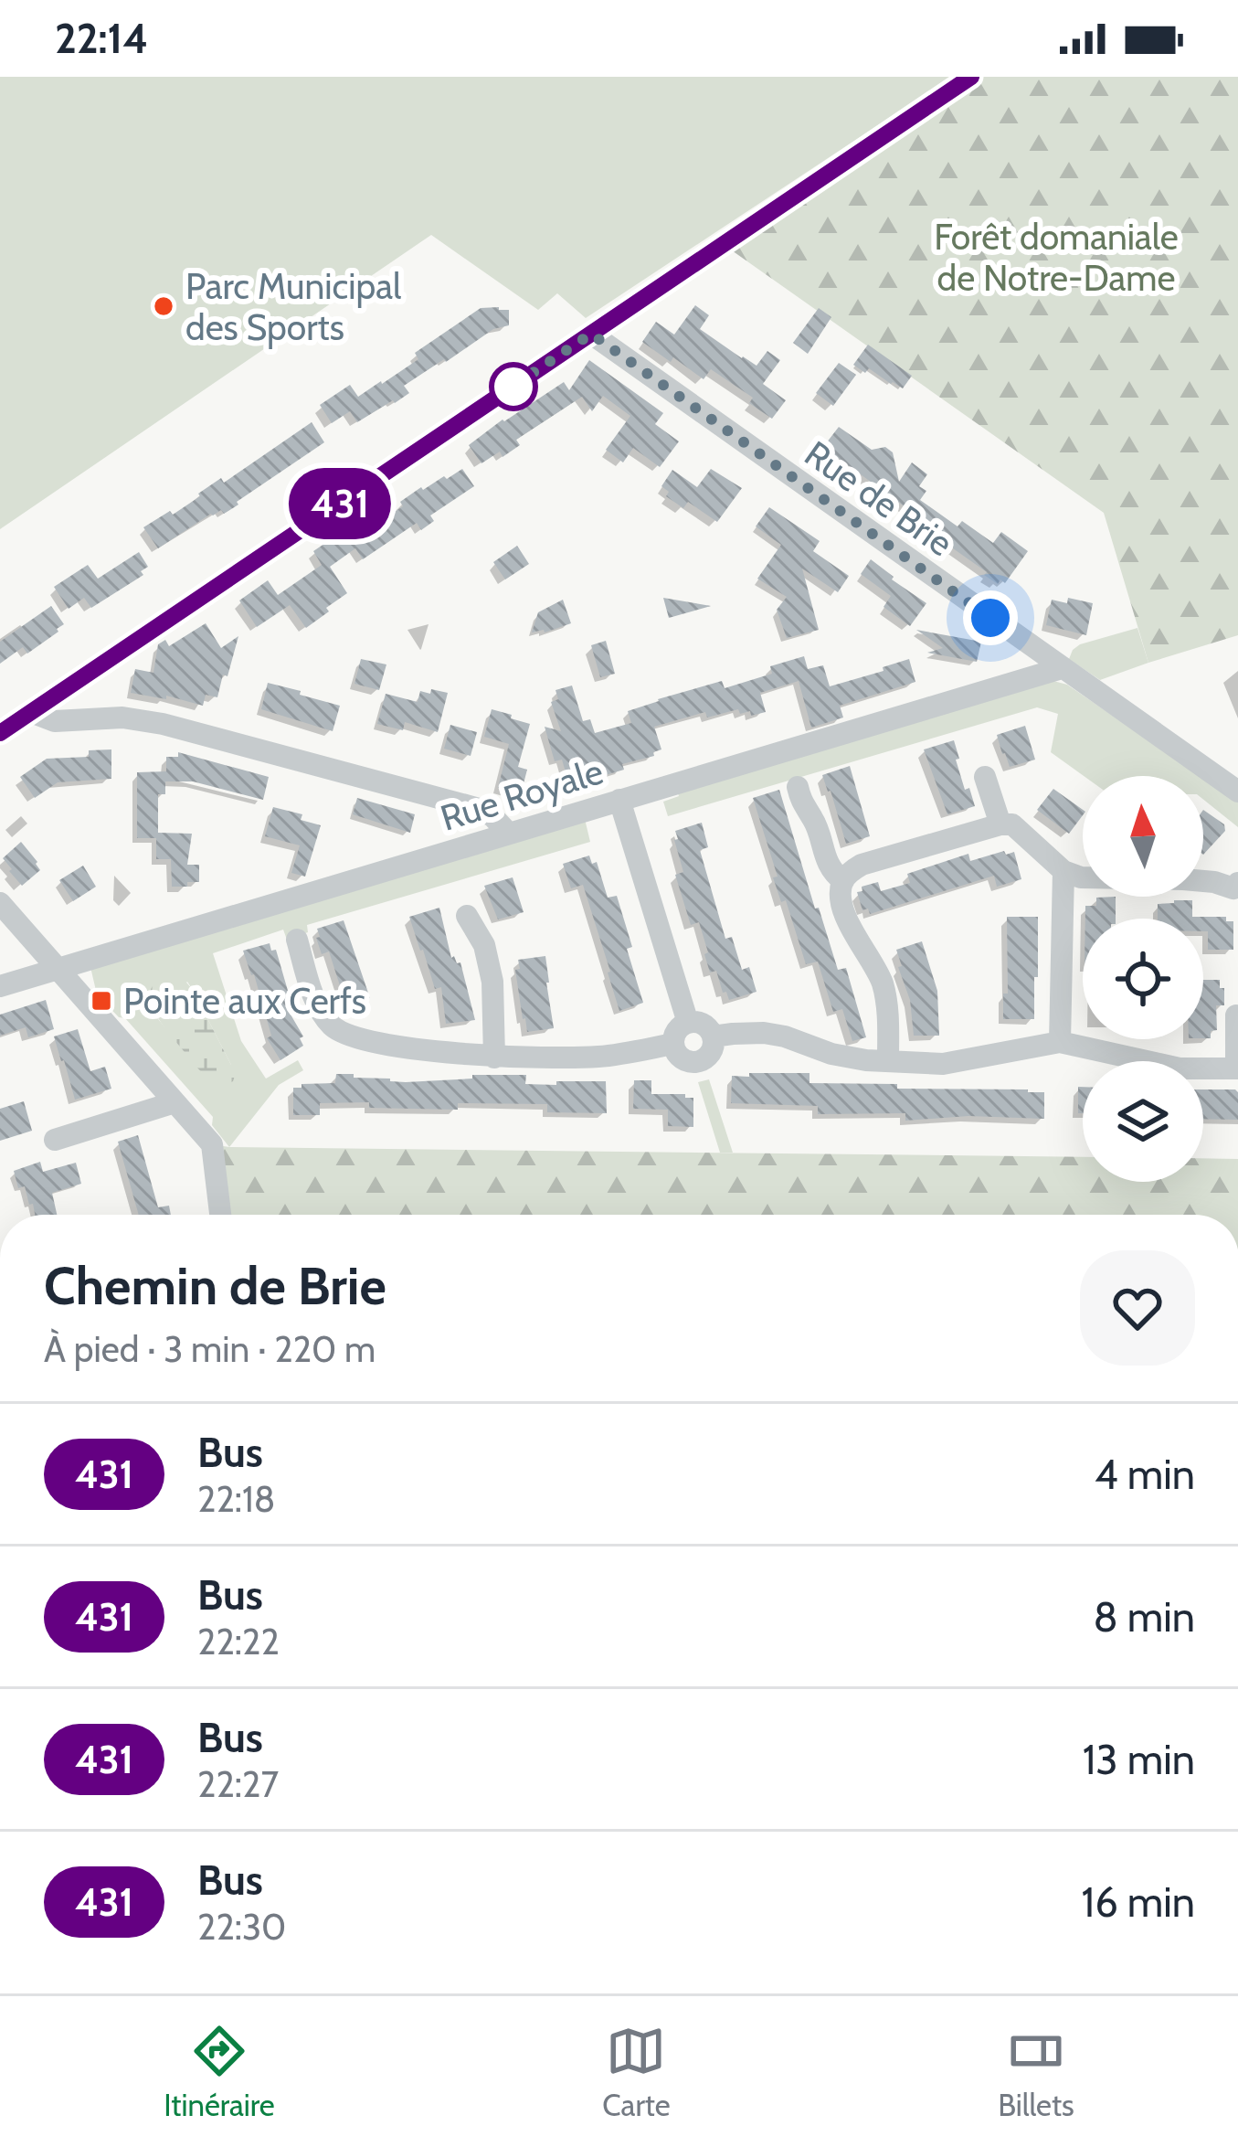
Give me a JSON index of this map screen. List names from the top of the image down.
{
  "streets": {
    "street": ["Rue de Brie", "Rue Royale"]
  },
  "crossings": [
    ["Rue de Brie", "Rue Royale"]
  ],
  "parks": ["Forêt domaniale de Notre-Dame"],
  "places": {
    "other": ["Parc Municipal des Sports"],
    "transit": ["Pointe aux Cerfs"]
  },
  "lines": ["bus line 431"],
  "north": "top",
  "page": {
    "status": "22:14",
    "on_map": "431",
    "heading": ["Chemin de Brie", "À pied · 3 min · 220 m"],
    "list": [
      {
        "mark": "431",
        "name": "Bus",
        "note": "22:18",
        "value": "4 min"
      },
      {
        "mark": "431",
        "name": "Bus",
        "note": "22:22",
        "value": "8 min"
      },
      {
        "mark": "431",
        "name": "Bus",
        "note": "22:27",
        "value": "13 min"
      },
      {
        "mark": "431",
        "name": "Bus",
        "note": "22:30",
        "value": "16 min"
      }
    ],
    "tabs": ["Itinéraire", "Carte", "Billets"]
  }
}
